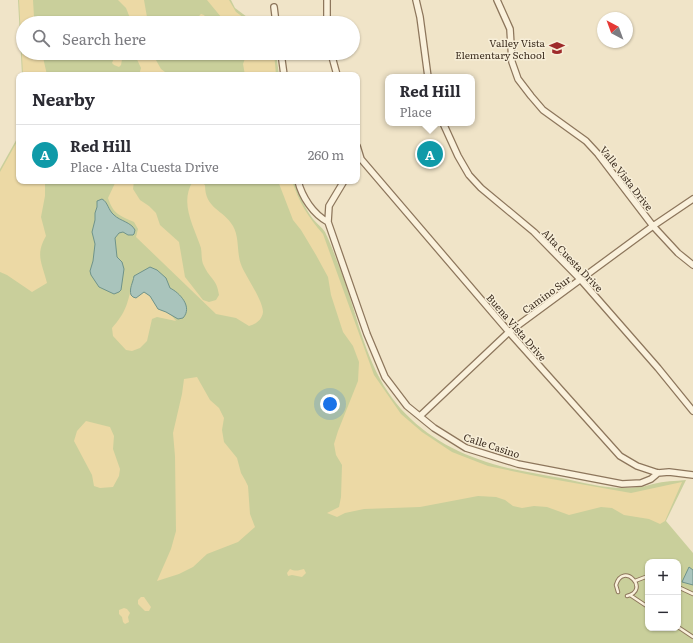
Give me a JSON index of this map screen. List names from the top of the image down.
{
  "streets": {
    "street": [
      "Valle Vista Drive",
      "Alta Cuesta Drive",
      "Camino Sur",
      "Buena Vista Drive",
      "Calle Casino"
    ]
  },
  "crossings": [
    ["Valle Vista Drive", "Camino Sur"],
    ["Alta Cuesta Drive", "Camino Sur"],
    ["Camino Sur", "Buena Vista Drive"],
    ["Camino Sur", "Calle Casino"],
    ["Buena Vista Drive", "Calle Casino"]
  ],
  "places": {
    "school or university": ["Valley Vista Elementary School"]
  },
  "north": "top left",
  "page": {
    "search": "Search here",
    "heading": "Nearby",
    "popup": ["Red Hill", "Place"],
    "list": [
      {
        "mark": "A",
        "name": "Red Hill",
        "note": "Place · Alta Cuesta Drive",
        "value": "260 m"
      }
    ],
    "pins": "A",
    "map_buttons": ["+", "−"]
  }
}
